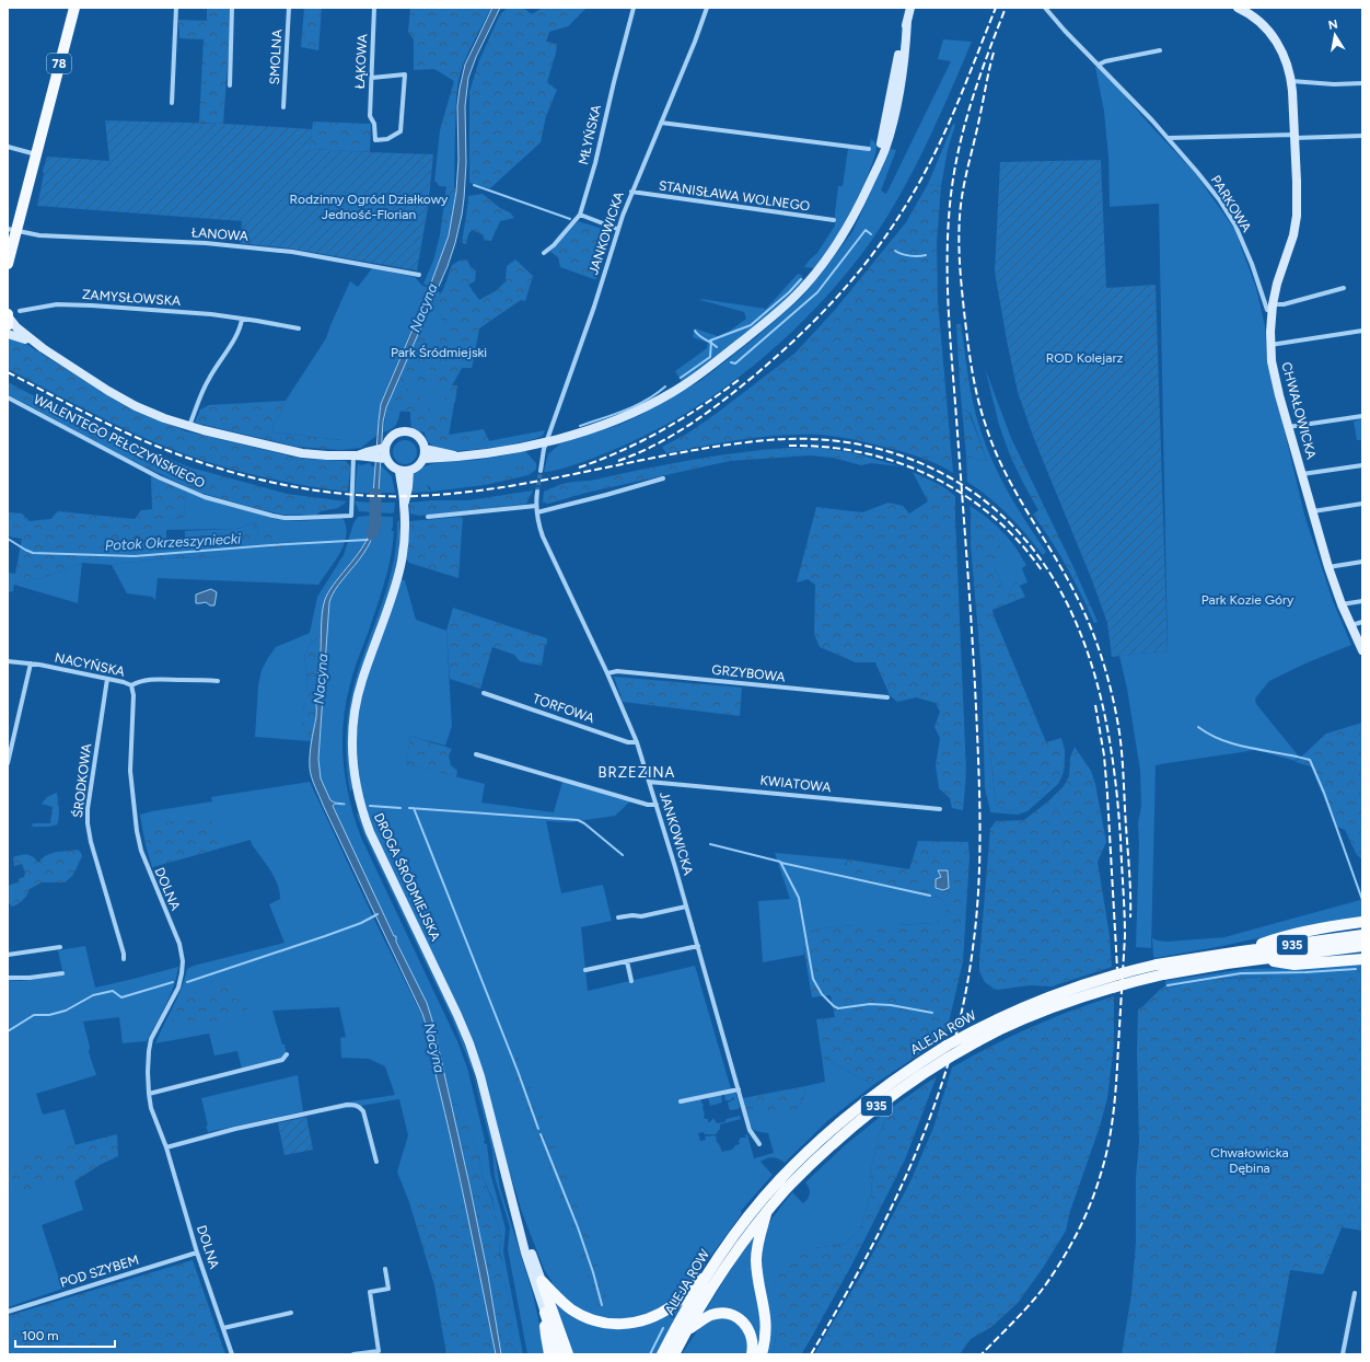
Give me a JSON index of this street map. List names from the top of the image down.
{
  "streets": {
    "main road": [
      "78",
      "CHWAŁOWICKA",
      "DROGA ŚRÓDMIEJSKA",
      "935",
      "ALEJA ROW"
    ],
    "street": [
      "SMOLNA",
      "ŁĄKOWA",
      "MŁYŃSKA",
      "STANISŁAWA WOLNEGO",
      "PARKOWA",
      "JANKOWICKA",
      "ŁANOWA",
      "ZAMYSŁOWSKA",
      "WALENTEGO PEŁCZYŃSKIEGO",
      "NACYŃSKA",
      "GRZYBOWA",
      "TORFOWA",
      "ŚRODKOWA",
      "KWIATOWA",
      "DOLNA",
      "POD SZYBEM"
    ]
  },
  "crossings": [
    ["78", "ŁANOWA"],
    ["STANISŁAWA WOLNEGO", "JANKOWICKA"],
    ["PARKOWA", "CHWAŁOWICKA"],
    ["JANKOWICKA", "GRZYBOWA"],
    ["JANKOWICKA", "TORFOWA"],
    ["JANKOWICKA", "KWIATOWA"],
    ["NACYŃSKA", "ŚRODKOWA"],
    ["NACYŃSKA", "DOLNA"],
    ["DOLNA", "POD SZYBEM"]
  ],
  "districts": ["BRZEZINA"],
  "water": ["Nacyna", "Potok Okrzeszyniecki"],
  "parks": [
    "Rodzinny Ogród Działkowy Jedność-Florian",
    "Park Śródmiejski",
    "ROD Kolejarz",
    "Park Kozie Góry",
    "Chwałowicka Dębina"
  ],
  "scale_bar": "100 m",
  "north": "top"
}
